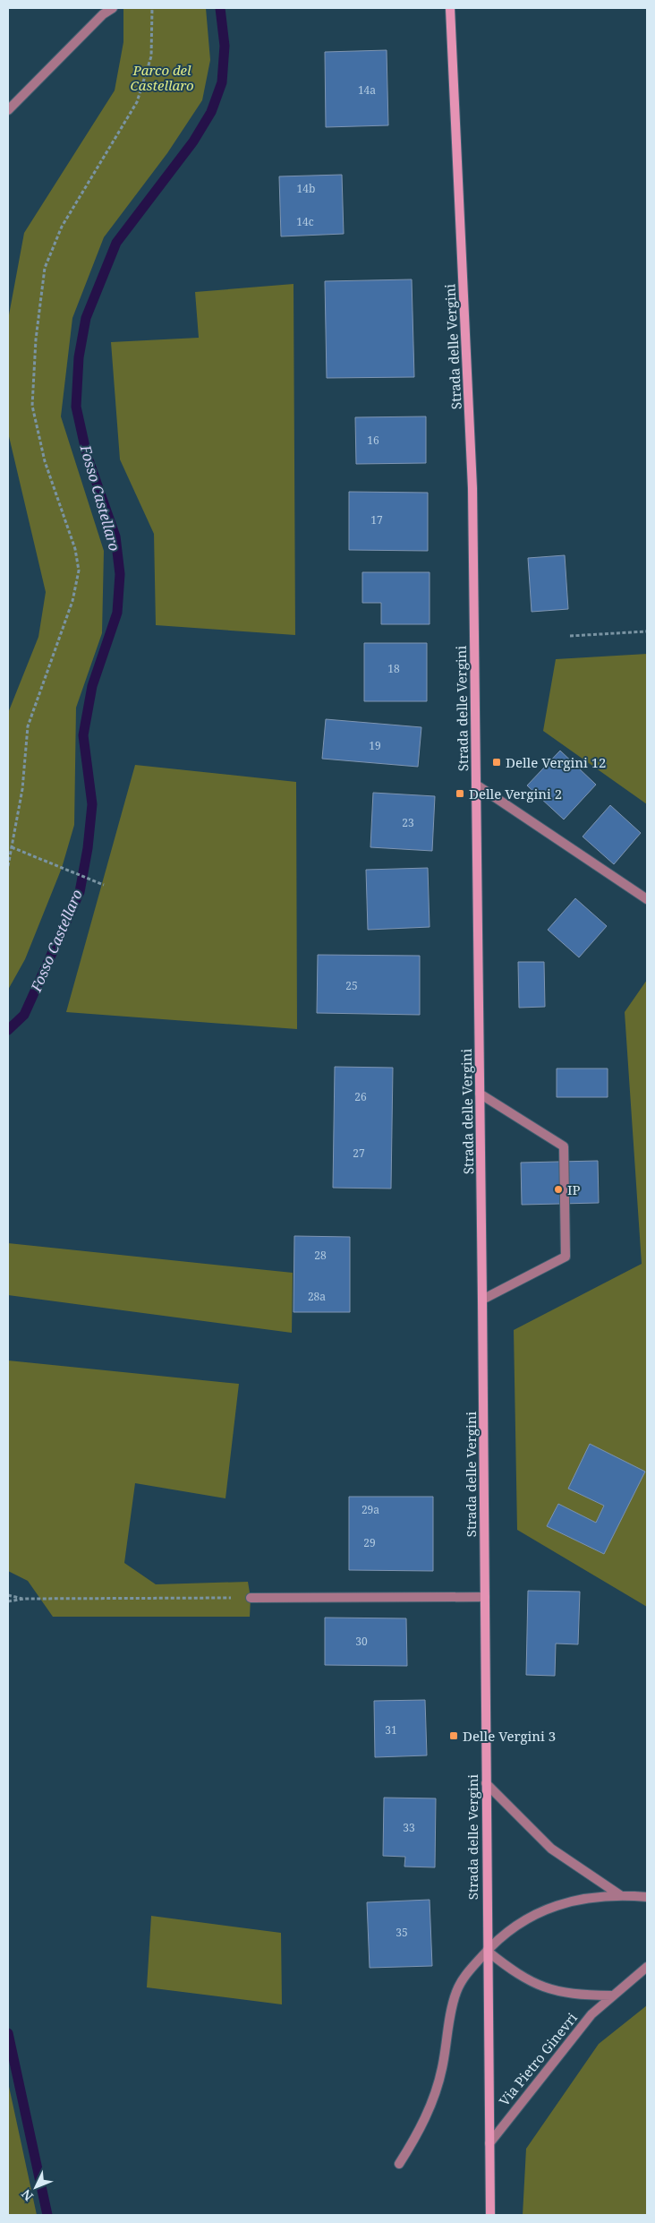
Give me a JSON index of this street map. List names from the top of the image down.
{
  "streets": {
    "main road": ["Strada delle Vergini"],
    "lane": ["Via Pietro Ginevri"]
  },
  "crossings": [
    ["Strada delle Vergini", "Via Pietro Ginevri"]
  ],
  "water": ["Fosso Castellaro"],
  "parks": ["Parco del Castellaro"],
  "places": {
    "transit": ["Delle Vergini 12", "Delle Vergini 2", "Delle Vergini 3"],
    "other": ["IP"]
  },
  "house_numbers": [
    "14a",
    "14b",
    "14c",
    "16",
    "17",
    "18",
    "19",
    "23",
    "25",
    "26",
    "27",
    "28",
    "28a",
    "29a",
    "29",
    "30",
    "31",
    "33",
    "35"
  ],
  "north": "bottom left"
}
